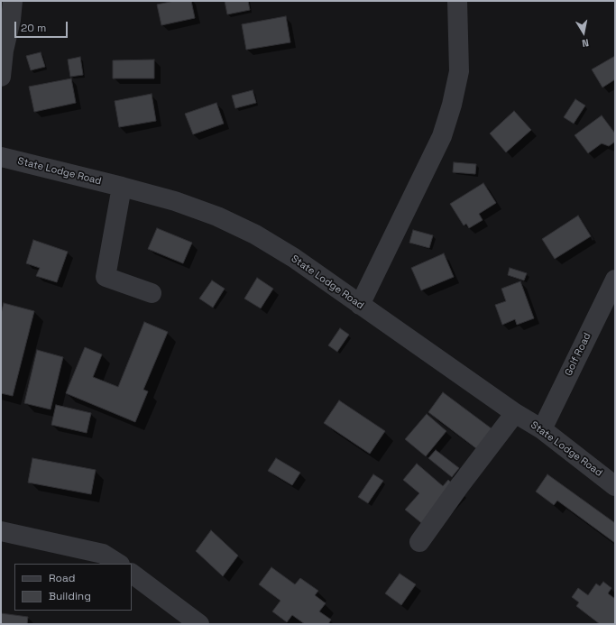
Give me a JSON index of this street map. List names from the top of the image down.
{
  "streets": {
    "street": ["State Lodge Road", "Golf Road"]
  },
  "crossings": [
    ["State Lodge Road", "Golf Road"]
  ],
  "legend": ["Road", "Building"],
  "scale_bar": "20 m",
  "north": "bottom"
}
